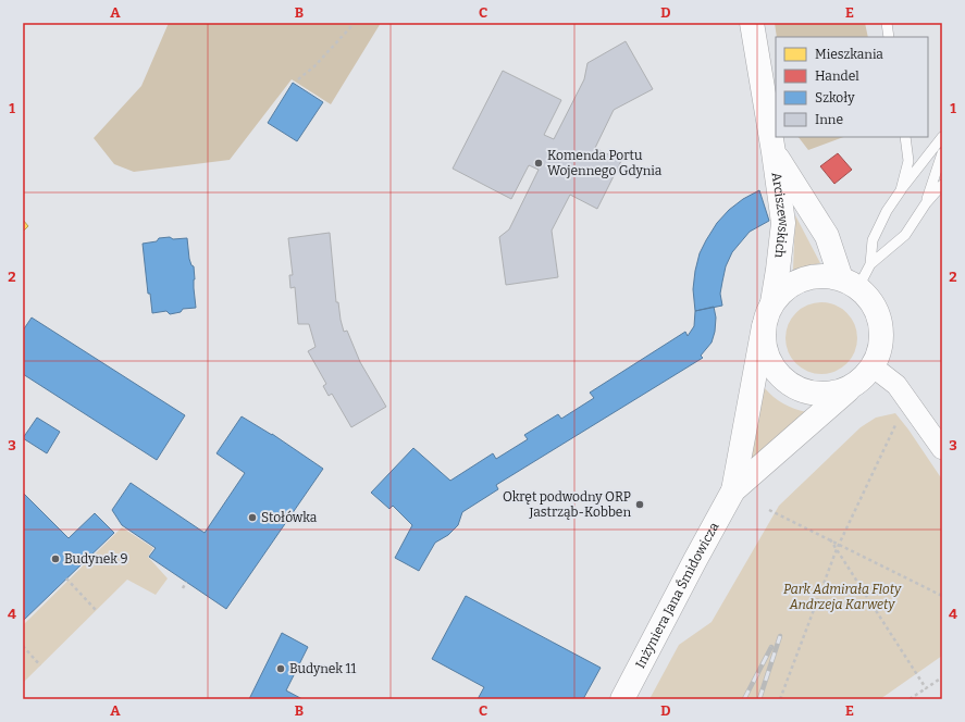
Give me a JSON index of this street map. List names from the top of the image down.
{
  "streets": {
    "street": ["Arciszewskich", "Inżyniera Jana Śmidowicza"]
  },
  "crossings": [
    ["Arciszewskich", "Inżyniera Jana Śmidowicza"]
  ],
  "parks": ["Park Admirała Floty Andrzeja Karwety"],
  "places": [
    "Komenda Portu Wojennego Gdynia",
    "Okręt podwodny ORP Jastrząb-Kobben",
    "Stołówka",
    "Budynek 9",
    "Budynek 11"
  ],
  "legend": [
    "Mieszkania",
    "Handel",
    "Szkoły",
    "Inne"
  ],
  "grid": {
    "columns": [
      "A",
      "B",
      "C",
      "D",
      "E"
    ],
    "rows": [
      "1",
      "2",
      "3",
      "4"
    ]
  }
}
